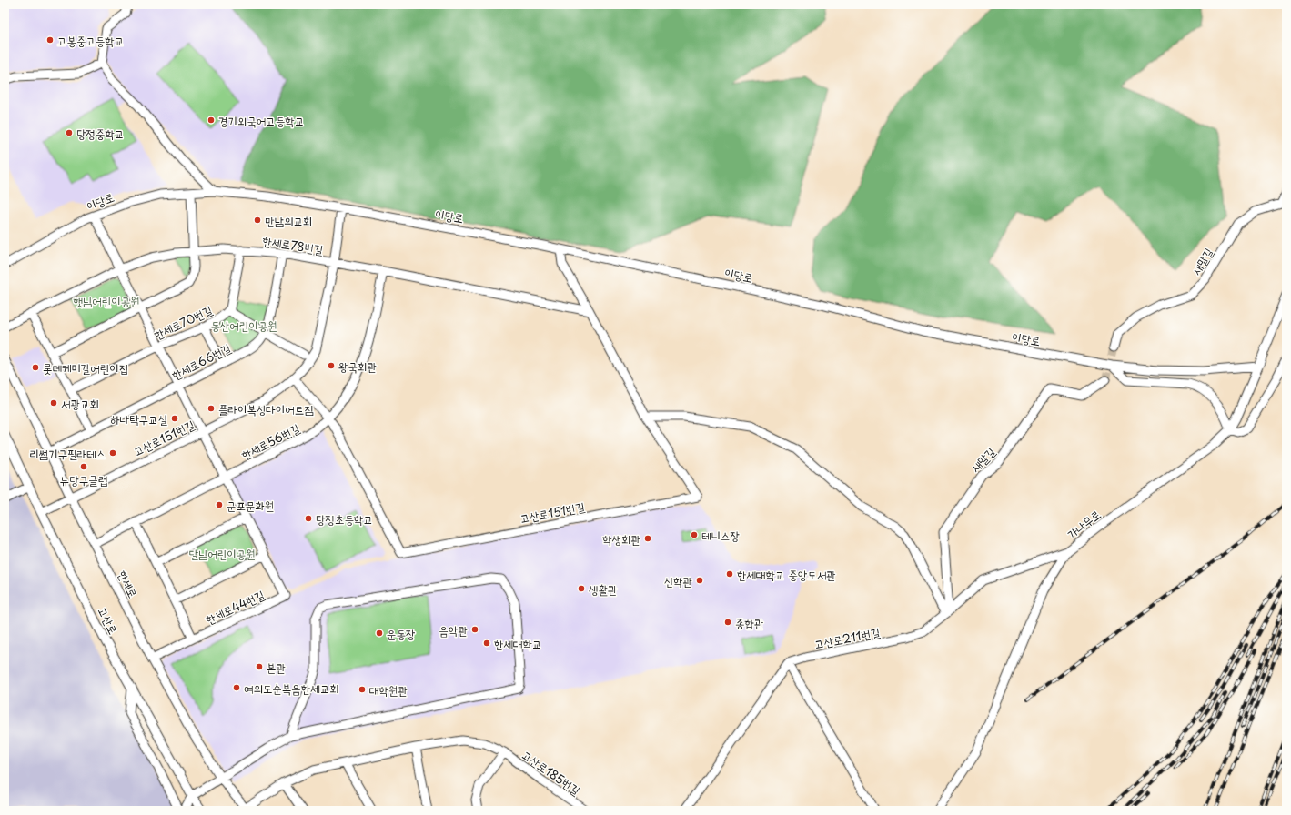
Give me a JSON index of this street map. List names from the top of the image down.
{
  "streets": {
    "street": [
      "이당로",
      "한세로78번길",
      "새말길",
      "한세로70번길",
      "한세로66번길",
      "고산로151번길",
      "한세로56번길",
      "가나무로",
      "한세로",
      "한세로44번길",
      "고산로",
      "고산로211번길",
      "고산로185번길"
    ]
  },
  "crossings": [
    ["이당로", "고산로151번길"],
    ["이당로", "가나무로"],
    ["이당로", "한세로44번길"],
    ["한세로78번길", "한세로70번길"],
    ["한세로78번길", "한세로66번길"],
    ["한세로78번길", "고산로151번길"],
    ["한세로78번길", "한세로56번길"],
    ["한세로78번길", "한세로44번길"],
    ["새말길", "고산로211번길"],
    ["한세로70번길", "한세로44번길"],
    ["한세로66번길", "한세로"],
    ["한세로66번길", "한세로44번길"],
    ["고산로151번길", "한세로56번길"],
    ["고산로151번길", "한세로"],
    ["고산로151번길", "한세로44번길"],
    ["고산로151번길", "고산로"],
    ["한세로56번길", "한세로"],
    ["한세로56번길", "한세로44번길"],
    ["가나무로", "고산로211번길"],
    ["한세로", "한세로44번길"],
    ["한세로", "고산로185번길"]
  ],
  "parks": ["햇님어린이공원", "동산어린이공원", "달님어린이공원"],
  "places": [
    "고봉중고등학교",
    "경기외국어고등학교",
    "당정중학교",
    "만남의교회",
    "왕국회관",
    "롯데케미칼어린이집",
    "서광교회",
    "플라이복싱다이어트짐",
    "하나탁구교실",
    "리썸기구필라테스",
    "뉴당구클럽",
    "군포문화원",
    "당정초등학교",
    "테니스장",
    "학생회관",
    "한세대학교 중앙도서관",
    "신학관",
    "생활관",
    "종합관",
    "음악관",
    "운동장",
    "한세대학교",
    "본관",
    "여의도순복음한세교회",
    "대학원관"
  ]
}
